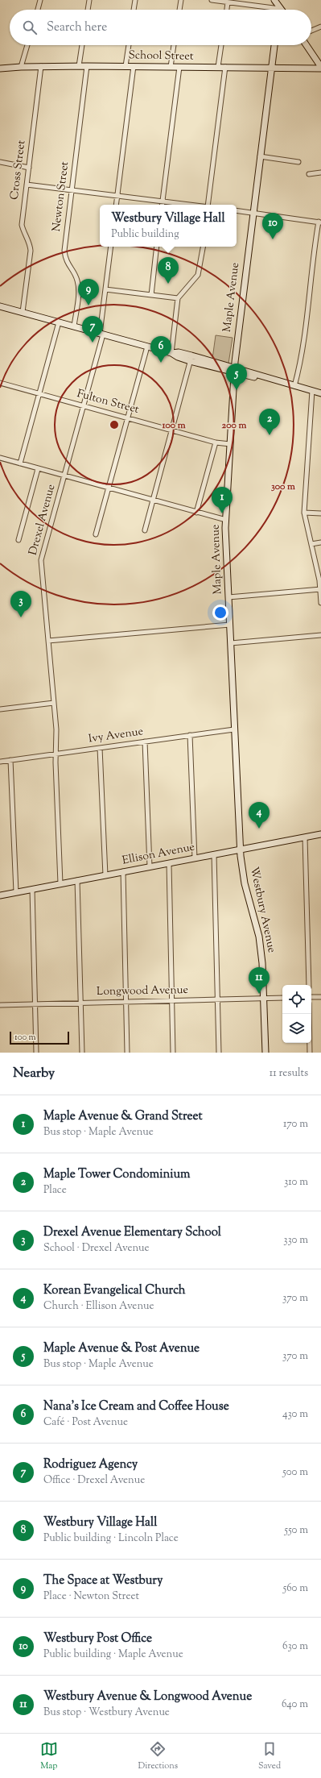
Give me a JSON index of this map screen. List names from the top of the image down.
{
  "streets": {
    "main road": [
      "School Street",
      "Maple Avenue",
      "Ellison Avenue",
      "Westbury Avenue"
    ],
    "street": [
      "Cross Street",
      "Newton Street",
      "Fulton Street",
      "Drexel Avenue",
      "Ivy Avenue",
      "Longwood Avenue"
    ]
  },
  "crossings": [
    ["School Street", "Cross Street"],
    ["School Street", "Newton Street"],
    ["School Street", "Maple Avenue"],
    ["Maple Avenue", "Fulton Street"],
    ["Maple Avenue", "Ivy Avenue"],
    ["Maple Avenue", "Ellison Avenue"],
    ["Maple Avenue", "Westbury Avenue"],
    ["Fulton Street", "Drexel Avenue"],
    ["Drexel Avenue", "Ivy Avenue"],
    ["Drexel Avenue", "Ellison Avenue"],
    ["Ellison Avenue", "Westbury Avenue"],
    ["Westbury Avenue", "Longwood Avenue"]
  ],
  "scale_bar": "100 m",
  "page": {
    "search": "Search here",
    "popup": ["Westbury Village Hall", "Public building"],
    "pins": [
      "10",
      "8",
      "9",
      "7",
      "6",
      "5",
      "2",
      "1",
      "3",
      "4",
      "11"
    ],
    "scale": "100 m",
    "heading": ["Nearby", "11 results"],
    "list": [
      {
        "mark": "1",
        "name": "Maple Avenue & Grand Street",
        "note": "Bus stop · Maple Avenue",
        "value": "170 m"
      },
      {
        "mark": "2",
        "name": "Maple Tower Condominium",
        "note": "Place",
        "value": "310 m"
      },
      {
        "mark": "3",
        "name": "Drexel Avenue Elementary School",
        "note": "School · Drexel Avenue",
        "value": "330 m"
      },
      {
        "mark": "4",
        "name": "Korean Evangelical Church",
        "note": "Church · Ellison Avenue",
        "value": "370 m"
      },
      {
        "mark": "5",
        "name": "Maple Avenue & Post Avenue",
        "note": "Bus stop · Maple Avenue",
        "value": "370 m"
      },
      {
        "mark": "6",
        "name": "Nana's Ice Cream and Coffee House",
        "note": "Café · Post Avenue",
        "value": "430 m"
      },
      {
        "mark": "7",
        "name": "Rodriguez Agency",
        "note": "Office · Drexel Avenue",
        "value": "500 m"
      },
      {
        "mark": "8",
        "name": "Westbury Village Hall",
        "note": "Public building · Lincoln Place",
        "value": "550 m"
      },
      {
        "mark": "9",
        "name": "The Space at Westbury",
        "note": "Place · Newton Street",
        "value": "560 m"
      },
      {
        "mark": "10",
        "name": "Westbury Post Office",
        "note": "Public building · Maple Avenue",
        "value": "630 m"
      },
      {
        "mark": "11",
        "name": "Westbury Avenue & Longwood Avenue",
        "note": "Bus stop · Westbury Avenue",
        "value": "640 m"
      }
    ],
    "nav": ["Map", "Directions", "Saved"]
  },
  "rings": ["100 m", "200 m", "300 m"]
}
